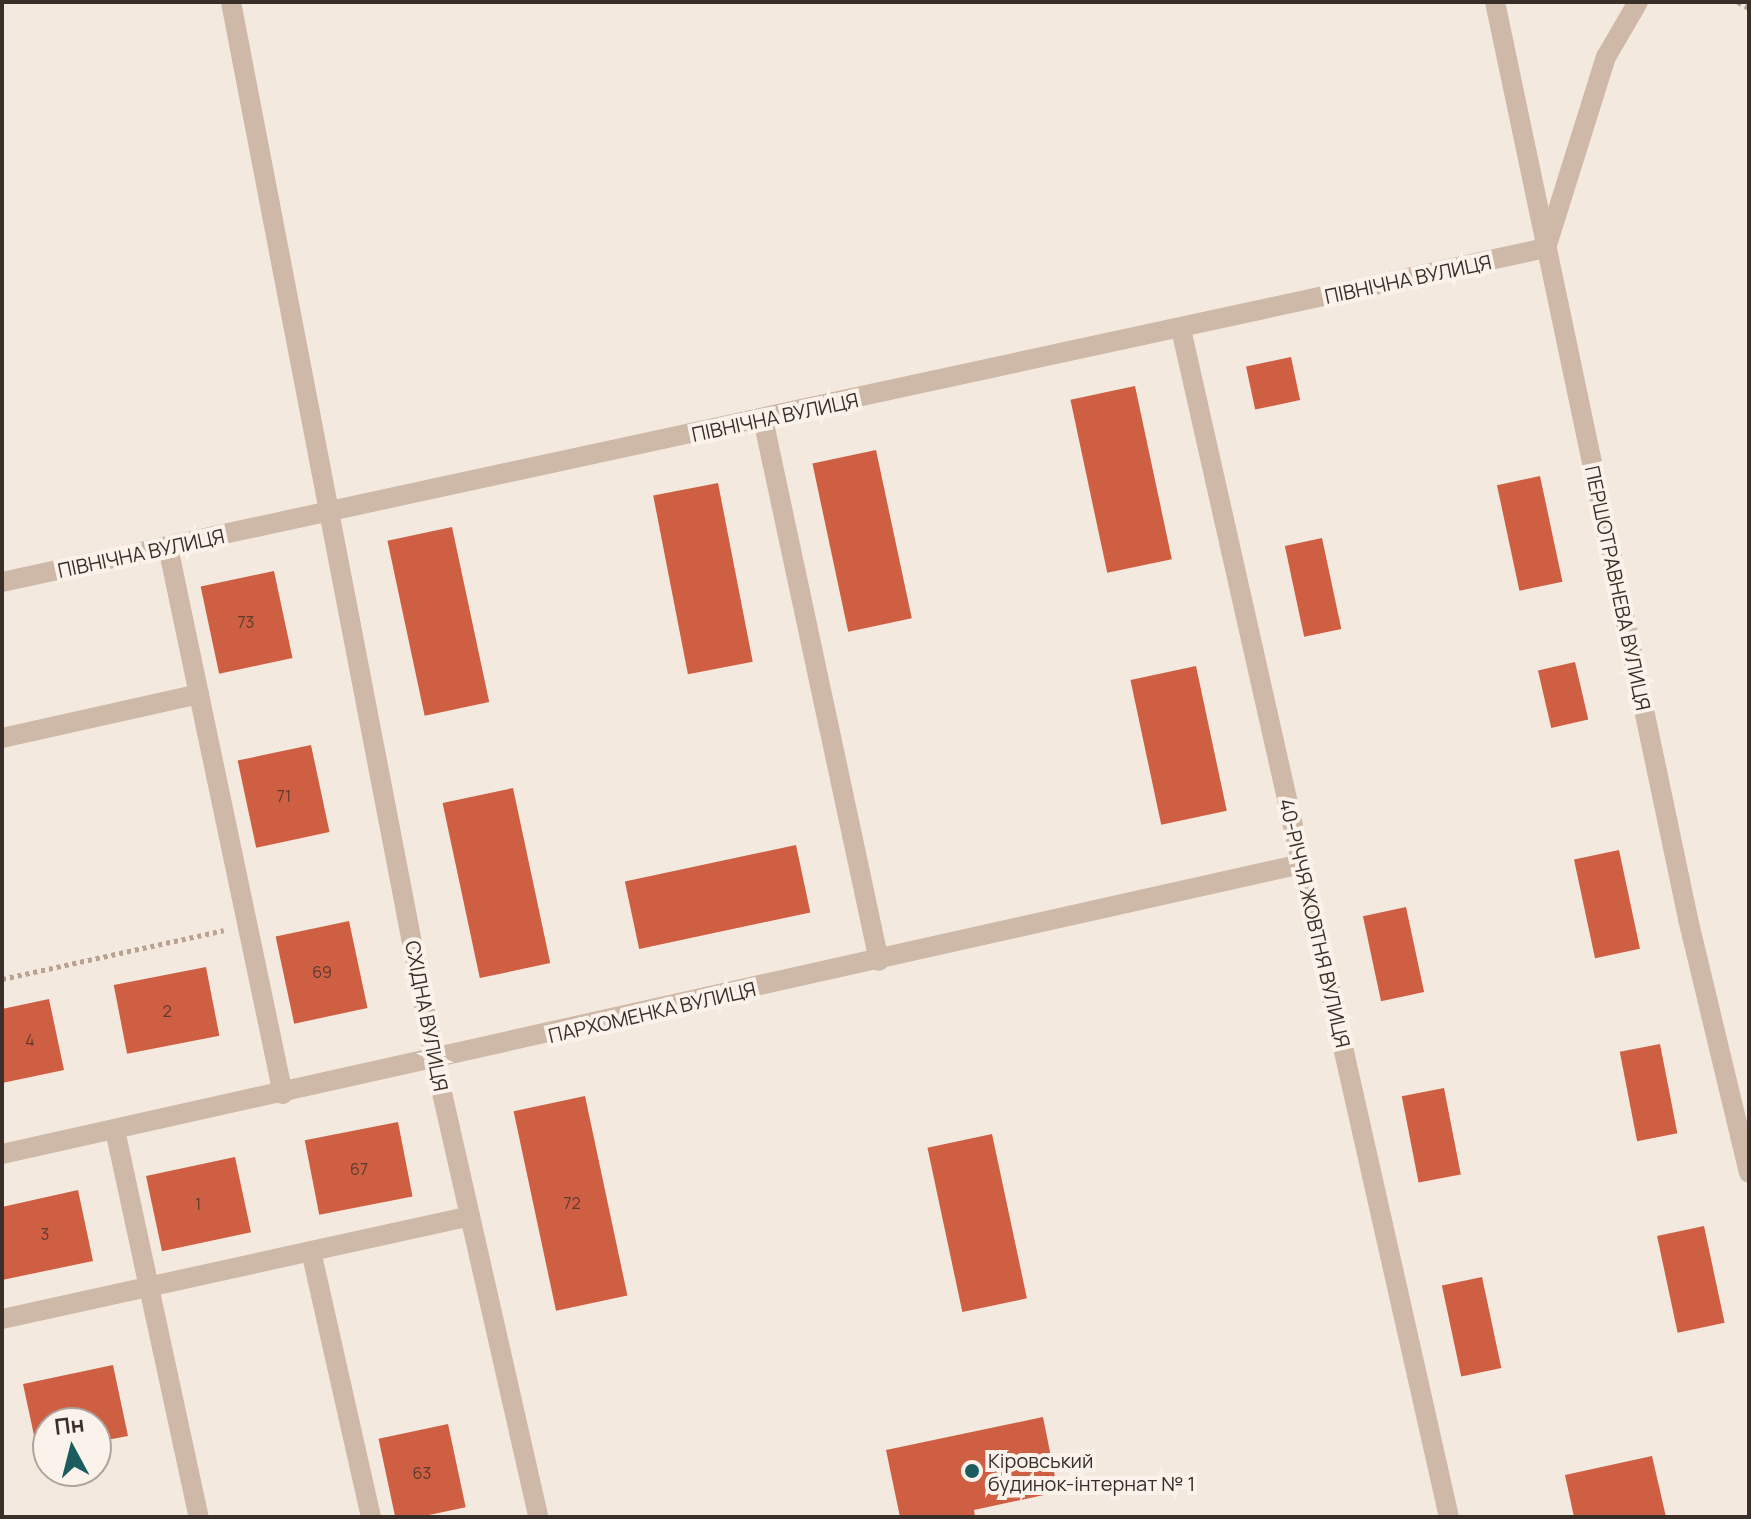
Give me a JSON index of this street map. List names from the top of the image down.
{
  "streets": {
    "street": [
      "ПІВНІЧНА ВУЛИЦЯ",
      "ПЕРШОТРАВНЕВА ВУЛИЦЯ",
      "40-РІЧЧЯ ЖОВТНЯ ВУЛИЦЯ",
      "ПАРХОМЕНКА ВУЛИЦЯ",
      "СХІДНА ВУЛИЦЯ"
    ]
  },
  "crossings": [
    ["ПІВНІЧНА ВУЛИЦЯ", "ПЕРШОТРАВНЕВА ВУЛИЦЯ"],
    ["ПІВНІЧНА ВУЛИЦЯ", "40-РІЧЧЯ ЖОВТНЯ ВУЛИЦЯ"],
    ["ПІВНІЧНА ВУЛИЦЯ", "СХІДНА ВУЛИЦЯ"],
    ["40-РІЧЧЯ ЖОВТНЯ ВУЛИЦЯ", "ПАРХОМЕНКА ВУЛИЦЯ"],
    ["ПАРХОМЕНКА ВУЛИЦЯ", "СХІДНА ВУЛИЦЯ"]
  ],
  "places": ["Кіровський будинок-інтернат № 1"],
  "house_numbers": [
    "73",
    "71",
    "69",
    "2",
    "4",
    "67",
    "72",
    "1",
    "3",
    "63"
  ],
  "north": "top"
}
